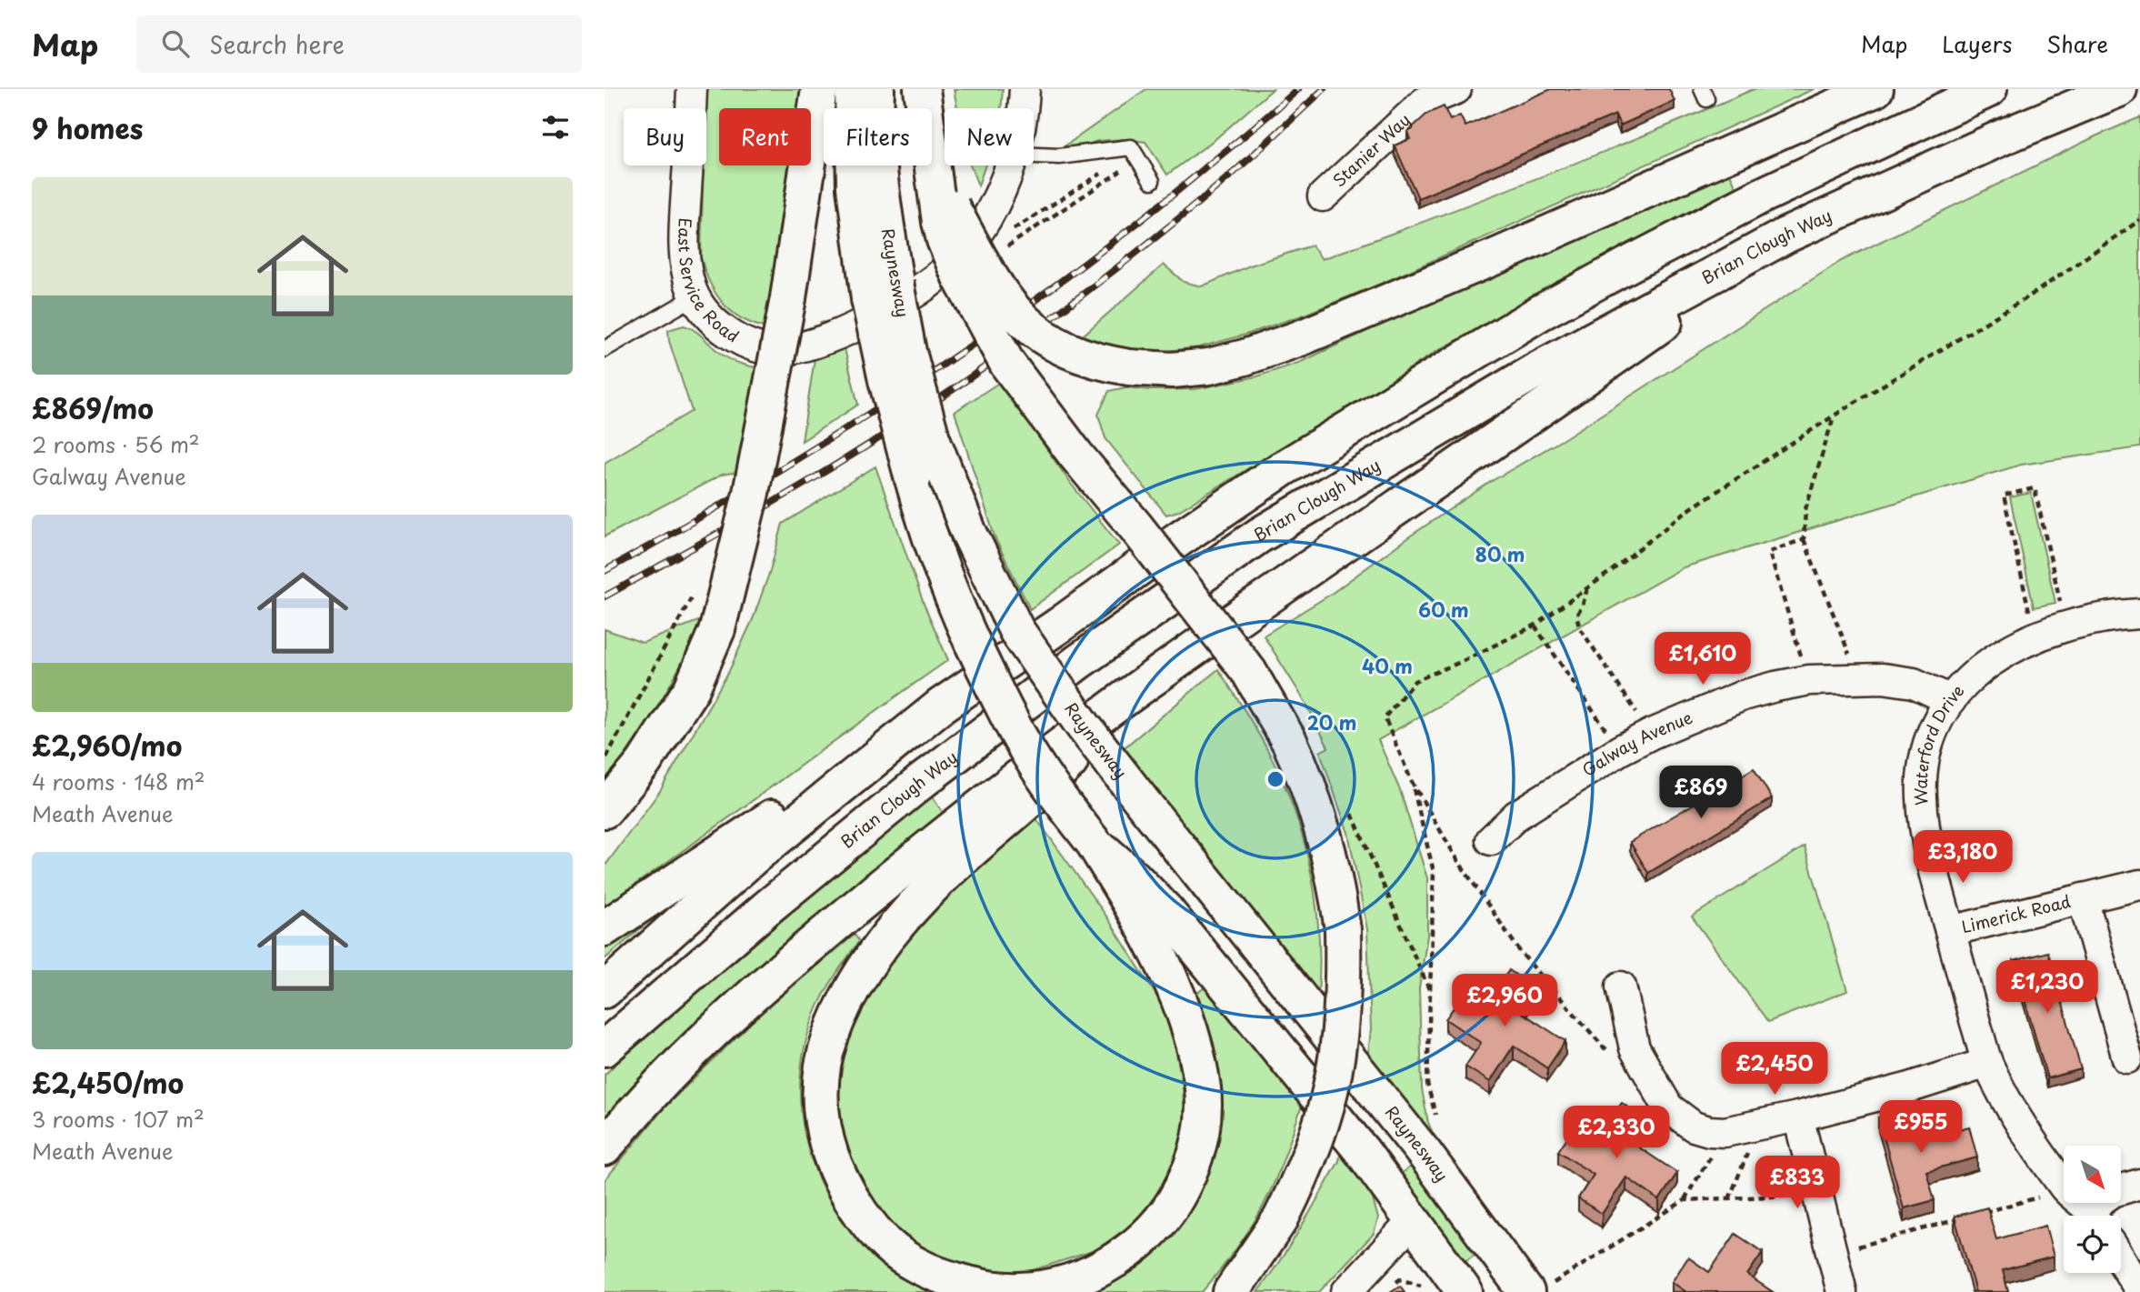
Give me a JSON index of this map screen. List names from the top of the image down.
{
  "streets": {
    "main road": ["Brian Clough Way", "Raynesway"],
    "street": [
      "Stanier Way",
      "East Service Road",
      "Galway Avenue",
      "Waterford Drive",
      "Limerick Road"
    ]
  },
  "crossings": [
    ["Raynesway", "East Service Road"],
    ["Galway Avenue", "Waterford Drive"],
    ["Waterford Drive", "Limerick Road"]
  ],
  "north": "bottom right",
  "page": {
    "header": "Map",
    "search": "Search here",
    "nav": ["Map", "Layers", "Share"],
    "heading": "9 homes",
    "chip": [
      "Buy",
      "Rent",
      "Filters",
      "New"
    ],
    "list": [
      {
        "name": "£869/mo",
        "note": "2 rooms · 56 m² · Galway Avenue"
      },
      {
        "name": "£2,960/mo",
        "note": "4 rooms · 148 m² · Meath Avenue"
      },
      {
        "name": "£2,450/mo",
        "note": "3 rooms · 107 m² · Meath Avenue"
      }
    ],
    "price": [
      "£1,610",
      "£869",
      "£3,180",
      "£1,230",
      "£2,960",
      "£2,450",
      "£955",
      "£2,330",
      "£833"
    ]
  },
  "rings": [
    "80 m",
    "60 m",
    "40 m",
    "20 m"
  ]
}
